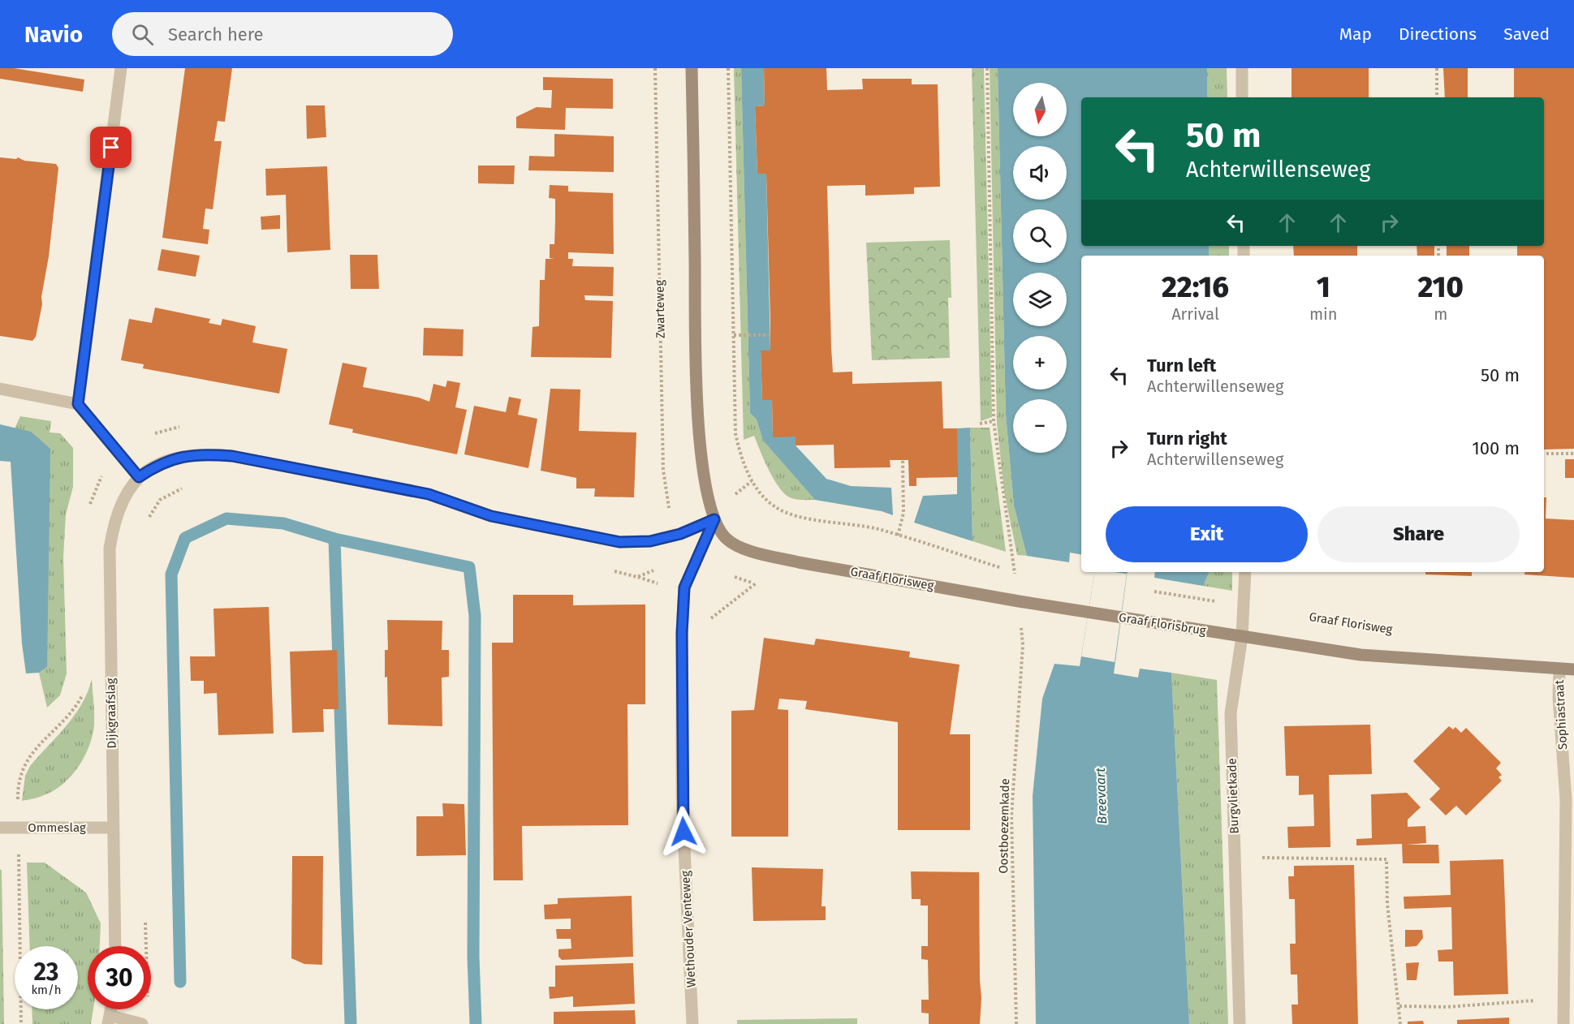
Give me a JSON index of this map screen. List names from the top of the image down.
{
  "streets": {
    "main road": ["Graaf Florisweg", "Graaf Florisbrug"],
    "street": [
      "Dijkgraafslag",
      "Sophiastraat",
      "Burgvlietkade",
      "Ommeslag",
      "Wethouder Venteweg"
    ],
    "path": ["Zwarteweg", "Oostboezemkade"]
  },
  "crossings": [
    ["Graaf Florisweg", "Graaf Florisbrug"],
    ["Graaf Florisweg", "Wethouder Venteweg"],
    ["Graaf Florisbrug", "Burgvlietkade"],
    ["Dijkgraafslag", "Ommeslag"]
  ],
  "water": ["Breevaart"],
  "north": "bottom",
  "page": {
    "header": "Navio",
    "search": "Search here",
    "nav": ["Map", "Directions", "Saved"],
    "map_buttons": ["+", "−"],
    "turn": ["50 m", "Achterwillenseweg"],
    "eta": [
      "22:16",
      "Arrival",
      "1",
      "min",
      "210",
      "m"
    ],
    "list": [
      {
        "name": "Turn left",
        "note": "Achterwillenseweg",
        "value": "50 m"
      },
      {
        "name": "Turn right",
        "note": "Achterwillenseweg",
        "value": "100 m"
      }
    ],
    "buttons": ["Exit", "Share"],
    "speed": "23 km/h",
    "limit": "30"
  }
}
